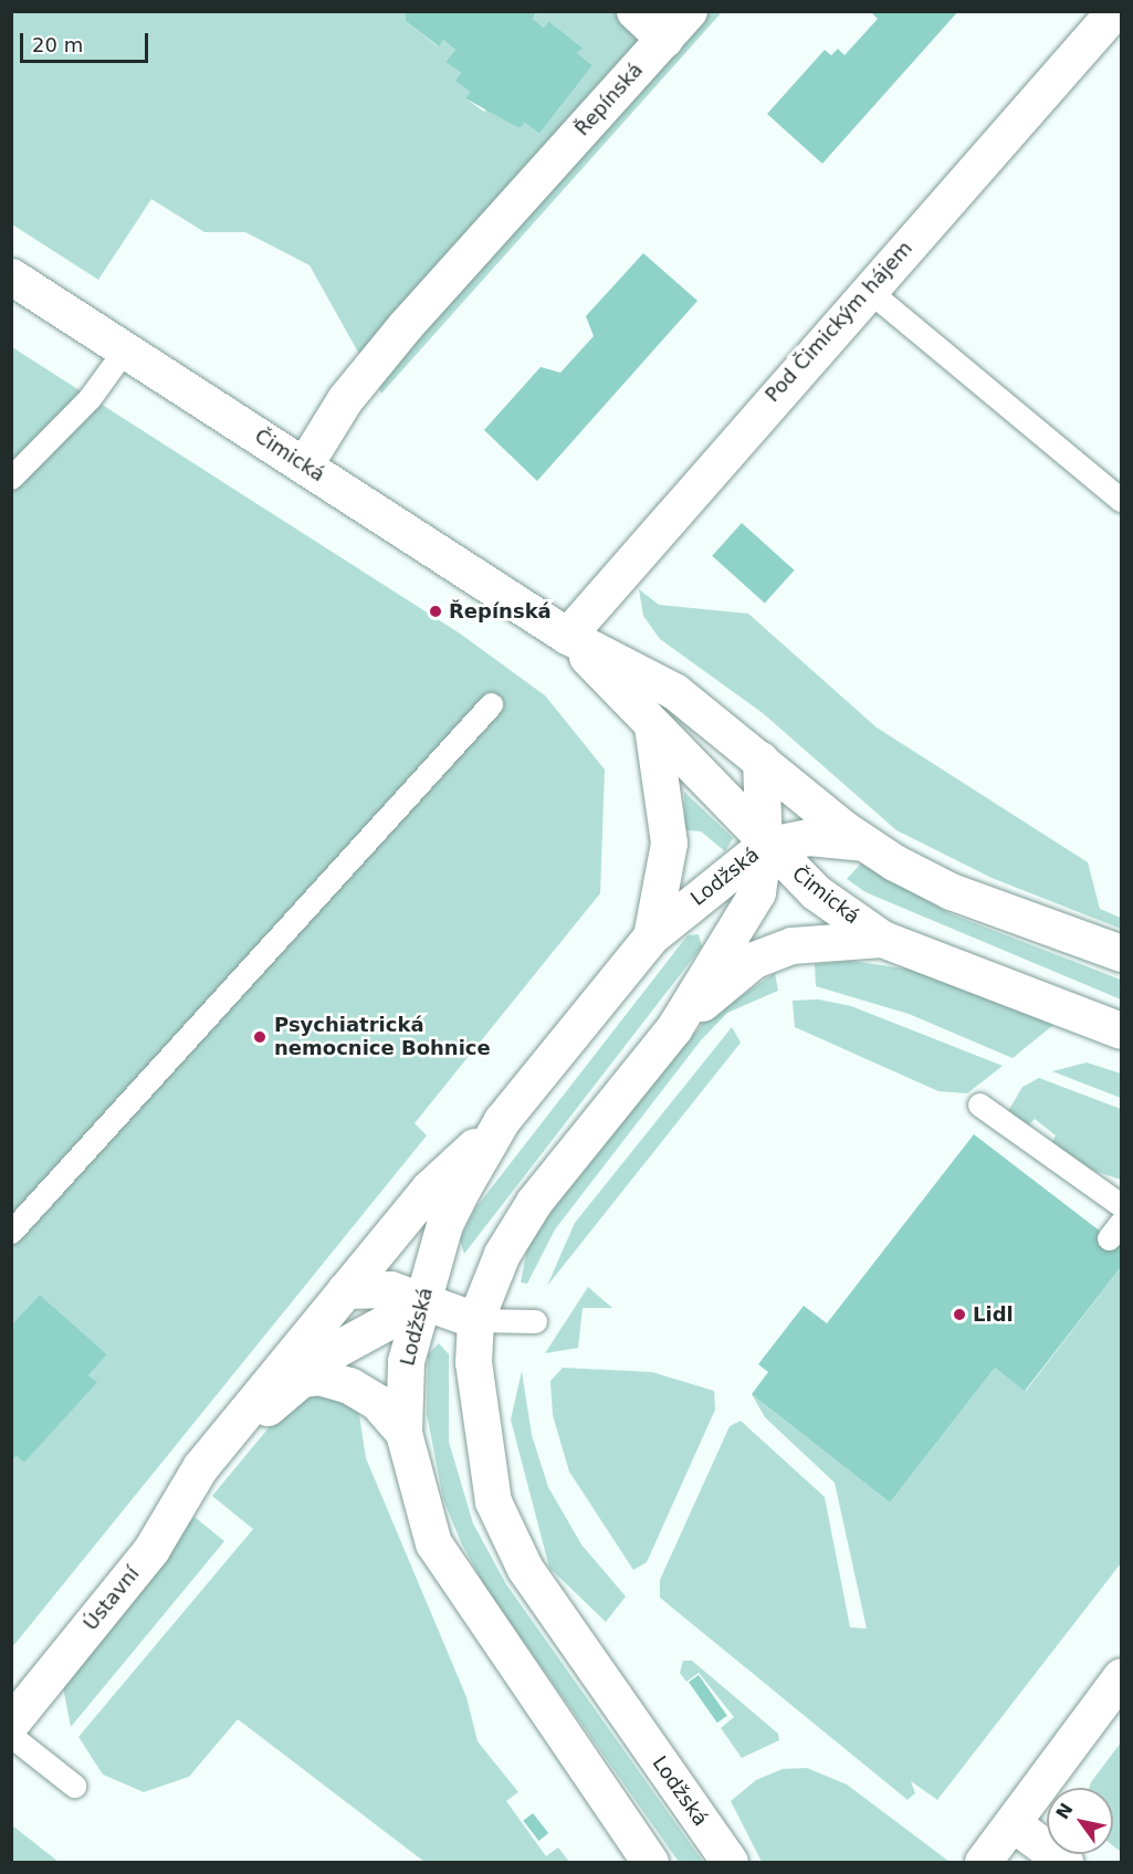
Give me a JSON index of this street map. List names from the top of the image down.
{
  "streets": {
    "street": [
      "Řepínská",
      "Pod Čimickým hájem",
      "Čimická",
      "Lodžská",
      "Ústavní"
    ]
  },
  "crossings": [
    ["Řepínská", "Čimická"],
    ["Pod Čimickým hájem", "Čimická"],
    ["Čimická", "Lodžská"]
  ],
  "places": ["Řepínská", "Psychiatrická nemocnice Bohnice", "Lidl"],
  "scale_bar": "20 m",
  "north": "top left"
}
